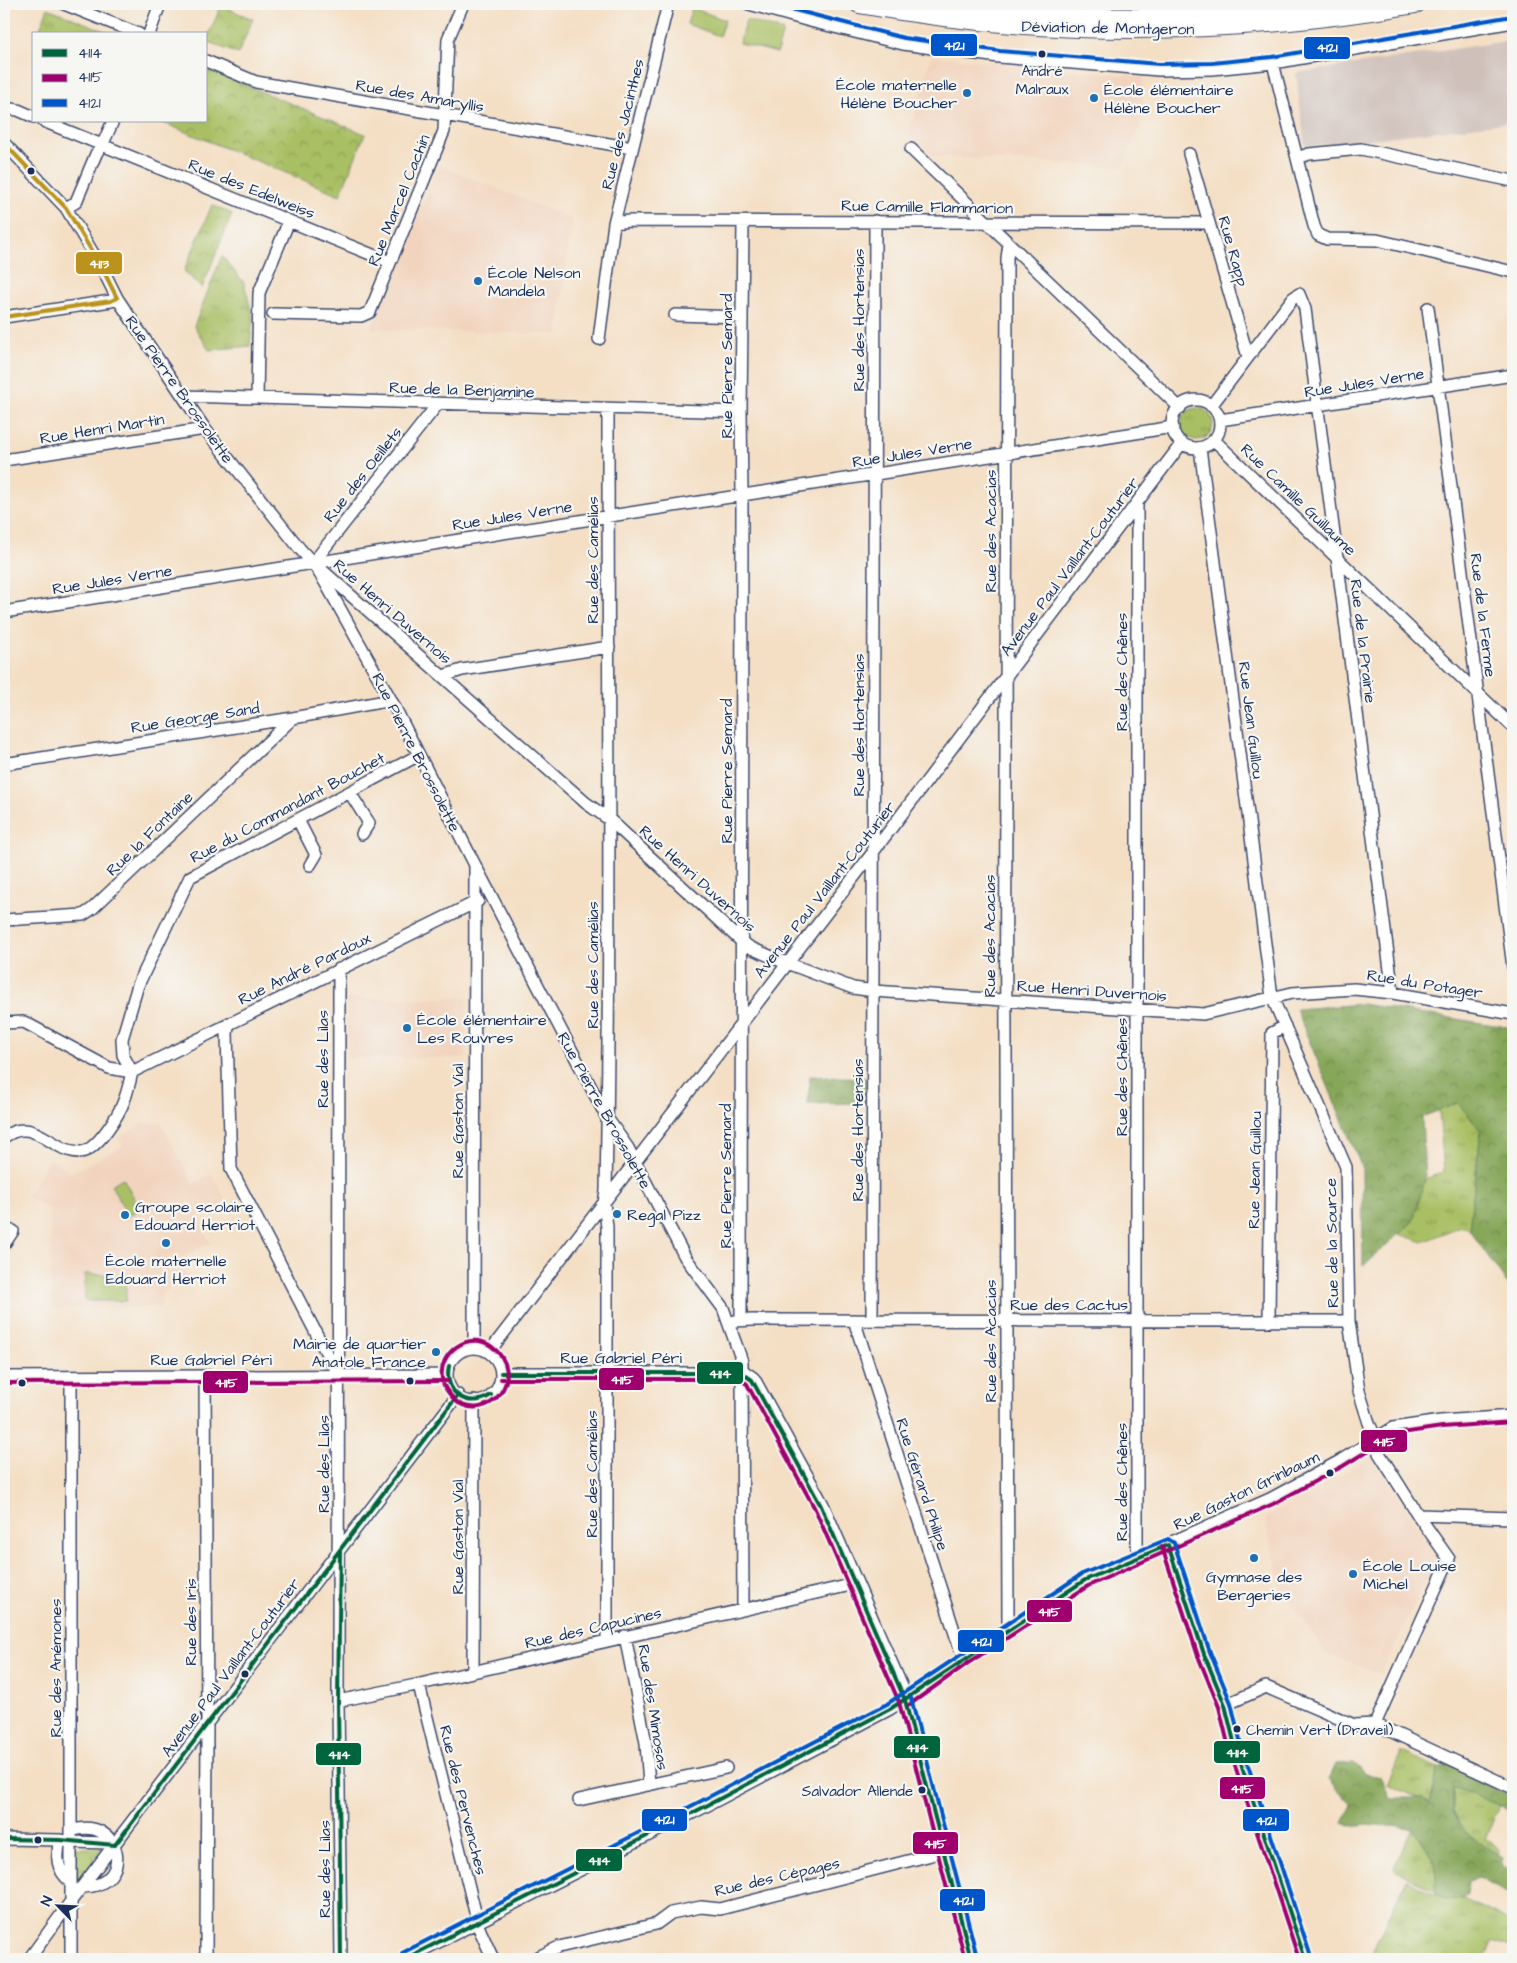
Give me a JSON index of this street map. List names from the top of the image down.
{
  "streets": {
    "main road": ["Déviation de Montgeron"],
    "street": [
      "Rue des Amaryllis",
      "Rue des Jacinthes",
      "Rue des Edelweiss",
      "Rue Marcel Cachin",
      "Rue Camille Flammarion",
      "Rue Rapp",
      "Rue des Hortensias",
      "Rue Pierre Semard",
      "Rue Jules Verne",
      "Rue Pierre Brossolette",
      "Rue de la Benjamine",
      "Rue Henri Martin",
      "Rue des Oeillets",
      "Rue Camille Guillaume",
      "Rue des Acacias",
      "Rue des Camélias",
      "Avenue Paul Vaillant-Couturier",
      "Rue Henri Duvernois",
      "Rue de la Ferme",
      "Rue de la Prairie",
      "Rue des Chênes",
      "Rue George Sand",
      "Rue Jean Guillou",
      "Rue du Commandant Bouchet",
      "Rue la Fontaine",
      "Rue André Pardoux",
      "Rue du Potager",
      "Rue des Lilas",
      "Rue Gaston Vial",
      "Rue de la Source",
      "Rue des Cactus",
      "Rue Gabriel Péri",
      "Rue Gérard Philipe",
      "Rue Gaston Grinbaum",
      "Rue des Iris",
      "Rue des Capucines",
      "Rue des Anémones",
      "Rue des Mimosas",
      "Rue des Pervenches",
      "Rue des Cépages"
    ]
  },
  "crossings": [
    ["Rue des Amaryllis", "Rue des Jacinthes"],
    ["Rue des Amaryllis", "Rue Marcel Cachin"],
    ["Rue des Jacinthes", "Rue Camille Flammarion"],
    ["Rue des Edelweiss", "Rue Marcel Cachin"],
    ["Rue Camille Flammarion", "Rue Rapp"],
    ["Rue Camille Flammarion", "Rue des Hortensias"],
    ["Rue Camille Flammarion", "Rue Pierre Semard"],
    ["Rue Rapp", "Rue de la Prairie"],
    ["Rue des Hortensias", "Rue Jules Verne"],
    ["Rue des Hortensias", "Avenue Paul Vaillant-Couturier"],
    ["Rue des Hortensias", "Rue Henri Duvernois"],
    ["Rue des Hortensias", "Rue des Cactus"],
    ["Rue Pierre Semard", "Rue Jules Verne"],
    ["Rue Pierre Semard", "Rue de la Benjamine"],
    ["Rue Pierre Semard", "Avenue Paul Vaillant-Couturier"],
    ["Rue Pierre Semard", "Rue Henri Duvernois"],
    ["Rue Pierre Semard", "Rue des Cactus"],
    ["Rue Jules Verne", "Rue Pierre Brossolette"],
    ["Rue Jules Verne", "Rue des Oeillets"],
    ["Rue Jules Verne", "Rue Camille Guillaume"],
    ["Rue Jules Verne", "Rue des Acacias"],
    ["Rue Jules Verne", "Rue des Camélias"],
    ["Rue Jules Verne", "Avenue Paul Vaillant-Couturier"],
    ["Rue Jules Verne", "Rue Henri Duvernois"],
    ["Rue Jules Verne", "Rue de la Ferme"],
    ["Rue Jules Verne", "Rue de la Prairie"],
    ["Rue Jules Verne", "Rue Jean Guillou"],
    ["Rue Pierre Brossolette", "Rue de la Benjamine"],
    ["Rue Pierre Brossolette", "Rue Henri Martin"],
    ["Rue Pierre Brossolette", "Rue des Oeillets"],
    ["Rue Pierre Brossolette", "Rue des Camélias"],
    ["Rue Pierre Brossolette", "Avenue Paul Vaillant-Couturier"],
    ["Rue Pierre Brossolette", "Rue Henri Duvernois"],
    ["Rue Pierre Brossolette", "Rue George Sand"],
    ["Rue Pierre Brossolette", "Rue du Commandant Bouchet"],
    ["Rue Pierre Brossolette", "Rue André Pardoux"],
    ["Rue Pierre Brossolette", "Rue Gaston Vial"],
    ["Rue Pierre Brossolette", "Rue des Cactus"],
    ["Rue Pierre Brossolette", "Rue Gabriel Péri"],
    ["Rue de la Benjamine", "Rue des Oeillets"],
    ["Rue de la Benjamine", "Rue des Camélias"],
    ["Rue des Oeillets", "Rue Henri Duvernois"],
    ["Rue Camille Guillaume", "Avenue Paul Vaillant-Couturier"],
    ["Rue Camille Guillaume", "Rue de la Ferme"],
    ["Rue Camille Guillaume", "Rue de la Prairie"],
    ["Rue Camille Guillaume", "Rue Jean Guillou"],
    ["Rue des Acacias", "Avenue Paul Vaillant-Couturier"],
    ["Rue des Acacias", "Rue Henri Duvernois"],
    ["Rue des Acacias", "Rue des Cactus"],
    ["Rue des Acacias", "Rue Gaston Grinbaum"],
    ["Rue des Camélias", "Avenue Paul Vaillant-Couturier"],
    ["Rue des Camélias", "Rue Henri Duvernois"],
    ["Rue des Camélias", "Rue Gabriel Péri"],
    ["Rue des Camélias", "Rue des Capucines"],
    ["Avenue Paul Vaillant-Couturier", "Rue Henri Duvernois"],
    ["Avenue Paul Vaillant-Couturier", "Rue des Chênes"],
    ["Avenue Paul Vaillant-Couturier", "Rue Jean Guillou"],
    ["Avenue Paul Vaillant-Couturier", "Rue des Lilas"],
    ["Avenue Paul Vaillant-Couturier", "Rue Gaston Vial"],
    ["Avenue Paul Vaillant-Couturier", "Rue Gabriel Péri"],
    ["Avenue Paul Vaillant-Couturier", "Rue des Iris"],
    ["Avenue Paul Vaillant-Couturier", "Rue des Anémones"],
    ["Rue Henri Duvernois", "Rue des Chênes"],
    ["Rue Henri Duvernois", "Rue Jean Guillou"],
    ["Rue Henri Duvernois", "Rue du Potager"],
    ["Rue Henri Duvernois", "Rue de la Source"],
    ["Rue de la Prairie", "Rue du Potager"],
    ["Rue des Chênes", "Rue des Cactus"],
    ["Rue des Chênes", "Rue Gaston Grinbaum"],
    ["Rue George Sand", "Rue la Fontaine"],
    ["Rue Jean Guillou", "Rue du Potager"],
    ["Rue Jean Guillou", "Rue de la Source"],
    ["Rue Jean Guillou", "Rue des Cactus"],
    ["Rue du Commandant Bouchet", "Rue André Pardoux"],
    ["Rue André Pardoux", "Rue des Lilas"],
    ["Rue André Pardoux", "Rue Gaston Vial"],
    ["Rue du Potager", "Rue de la Source"],
    ["Rue des Lilas", "Rue Gabriel Péri"],
    ["Rue des Lilas", "Rue des Capucines"],
    ["Rue Gaston Vial", "Rue Gabriel Péri"],
    ["Rue Gaston Vial", "Rue des Capucines"],
    ["Rue de la Source", "Rue des Cactus"],
    ["Rue de la Source", "Rue Gaston Grinbaum"],
    ["Rue des Cactus", "Rue Gérard Philipe"],
    ["Rue Gabriel Péri", "Rue des Iris"],
    ["Rue Gabriel Péri", "Rue des Anémones"],
    ["Rue Gérard Philipe", "Rue Gaston Grinbaum"],
    ["Rue Gaston Grinbaum", "Rue des Pervenches"],
    ["Rue des Capucines", "Rue des Mimosas"],
    ["Rue des Capucines", "Rue des Pervenches"]
  ],
  "places": [
    "André Malraux",
    "École maternelle Hélène Boucher",
    "École élémentaire Hélène Boucher",
    "École Nelson Mandela",
    "École élémentaire Les Rouvres",
    "Regal Pizz",
    "Groupe scolaire Edouard Herriot",
    "École maternelle Edouard Herriot",
    "Mairie de quartier Anatole France",
    "Gymnase des Bergeries",
    "École Louise Michel",
    "Chemin Vert (Draveil)",
    "Salvador Allende"
  ],
  "lines": [
    "transit line 4121",
    "transit line 4113",
    "transit line 4115",
    "transit line 4114"
  ],
  "legend": ["4114", "4115", "4121"],
  "north": "top left"
}
